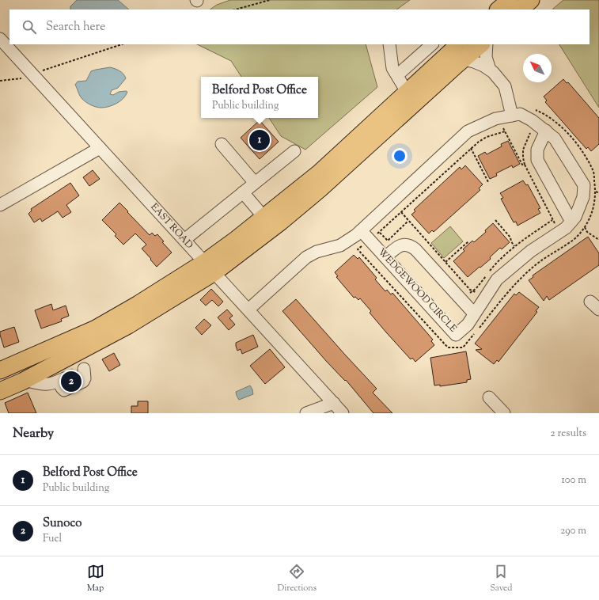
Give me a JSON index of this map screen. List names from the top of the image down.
{
  "streets": {
    "street": ["EAST ROAD", "WEDGEWOOD CIRCLE"]
  },
  "crossings": [
    ["EAST ROAD", "WEDGEWOOD CIRCLE"]
  ],
  "north": "top left",
  "page": {
    "search": "Search here",
    "popup": ["Belford Post Office", "Public building"],
    "pins": ["1", "2"],
    "heading": ["Nearby", "2 results"],
    "list": [
      {
        "mark": "1",
        "name": "Belford Post Office",
        "note": "Public building",
        "value": "100 m"
      },
      {
        "mark": "2",
        "name": "Sunoco",
        "note": "Fuel",
        "value": "290 m"
      }
    ],
    "nav": ["Map", "Directions", "Saved"]
  }
}
